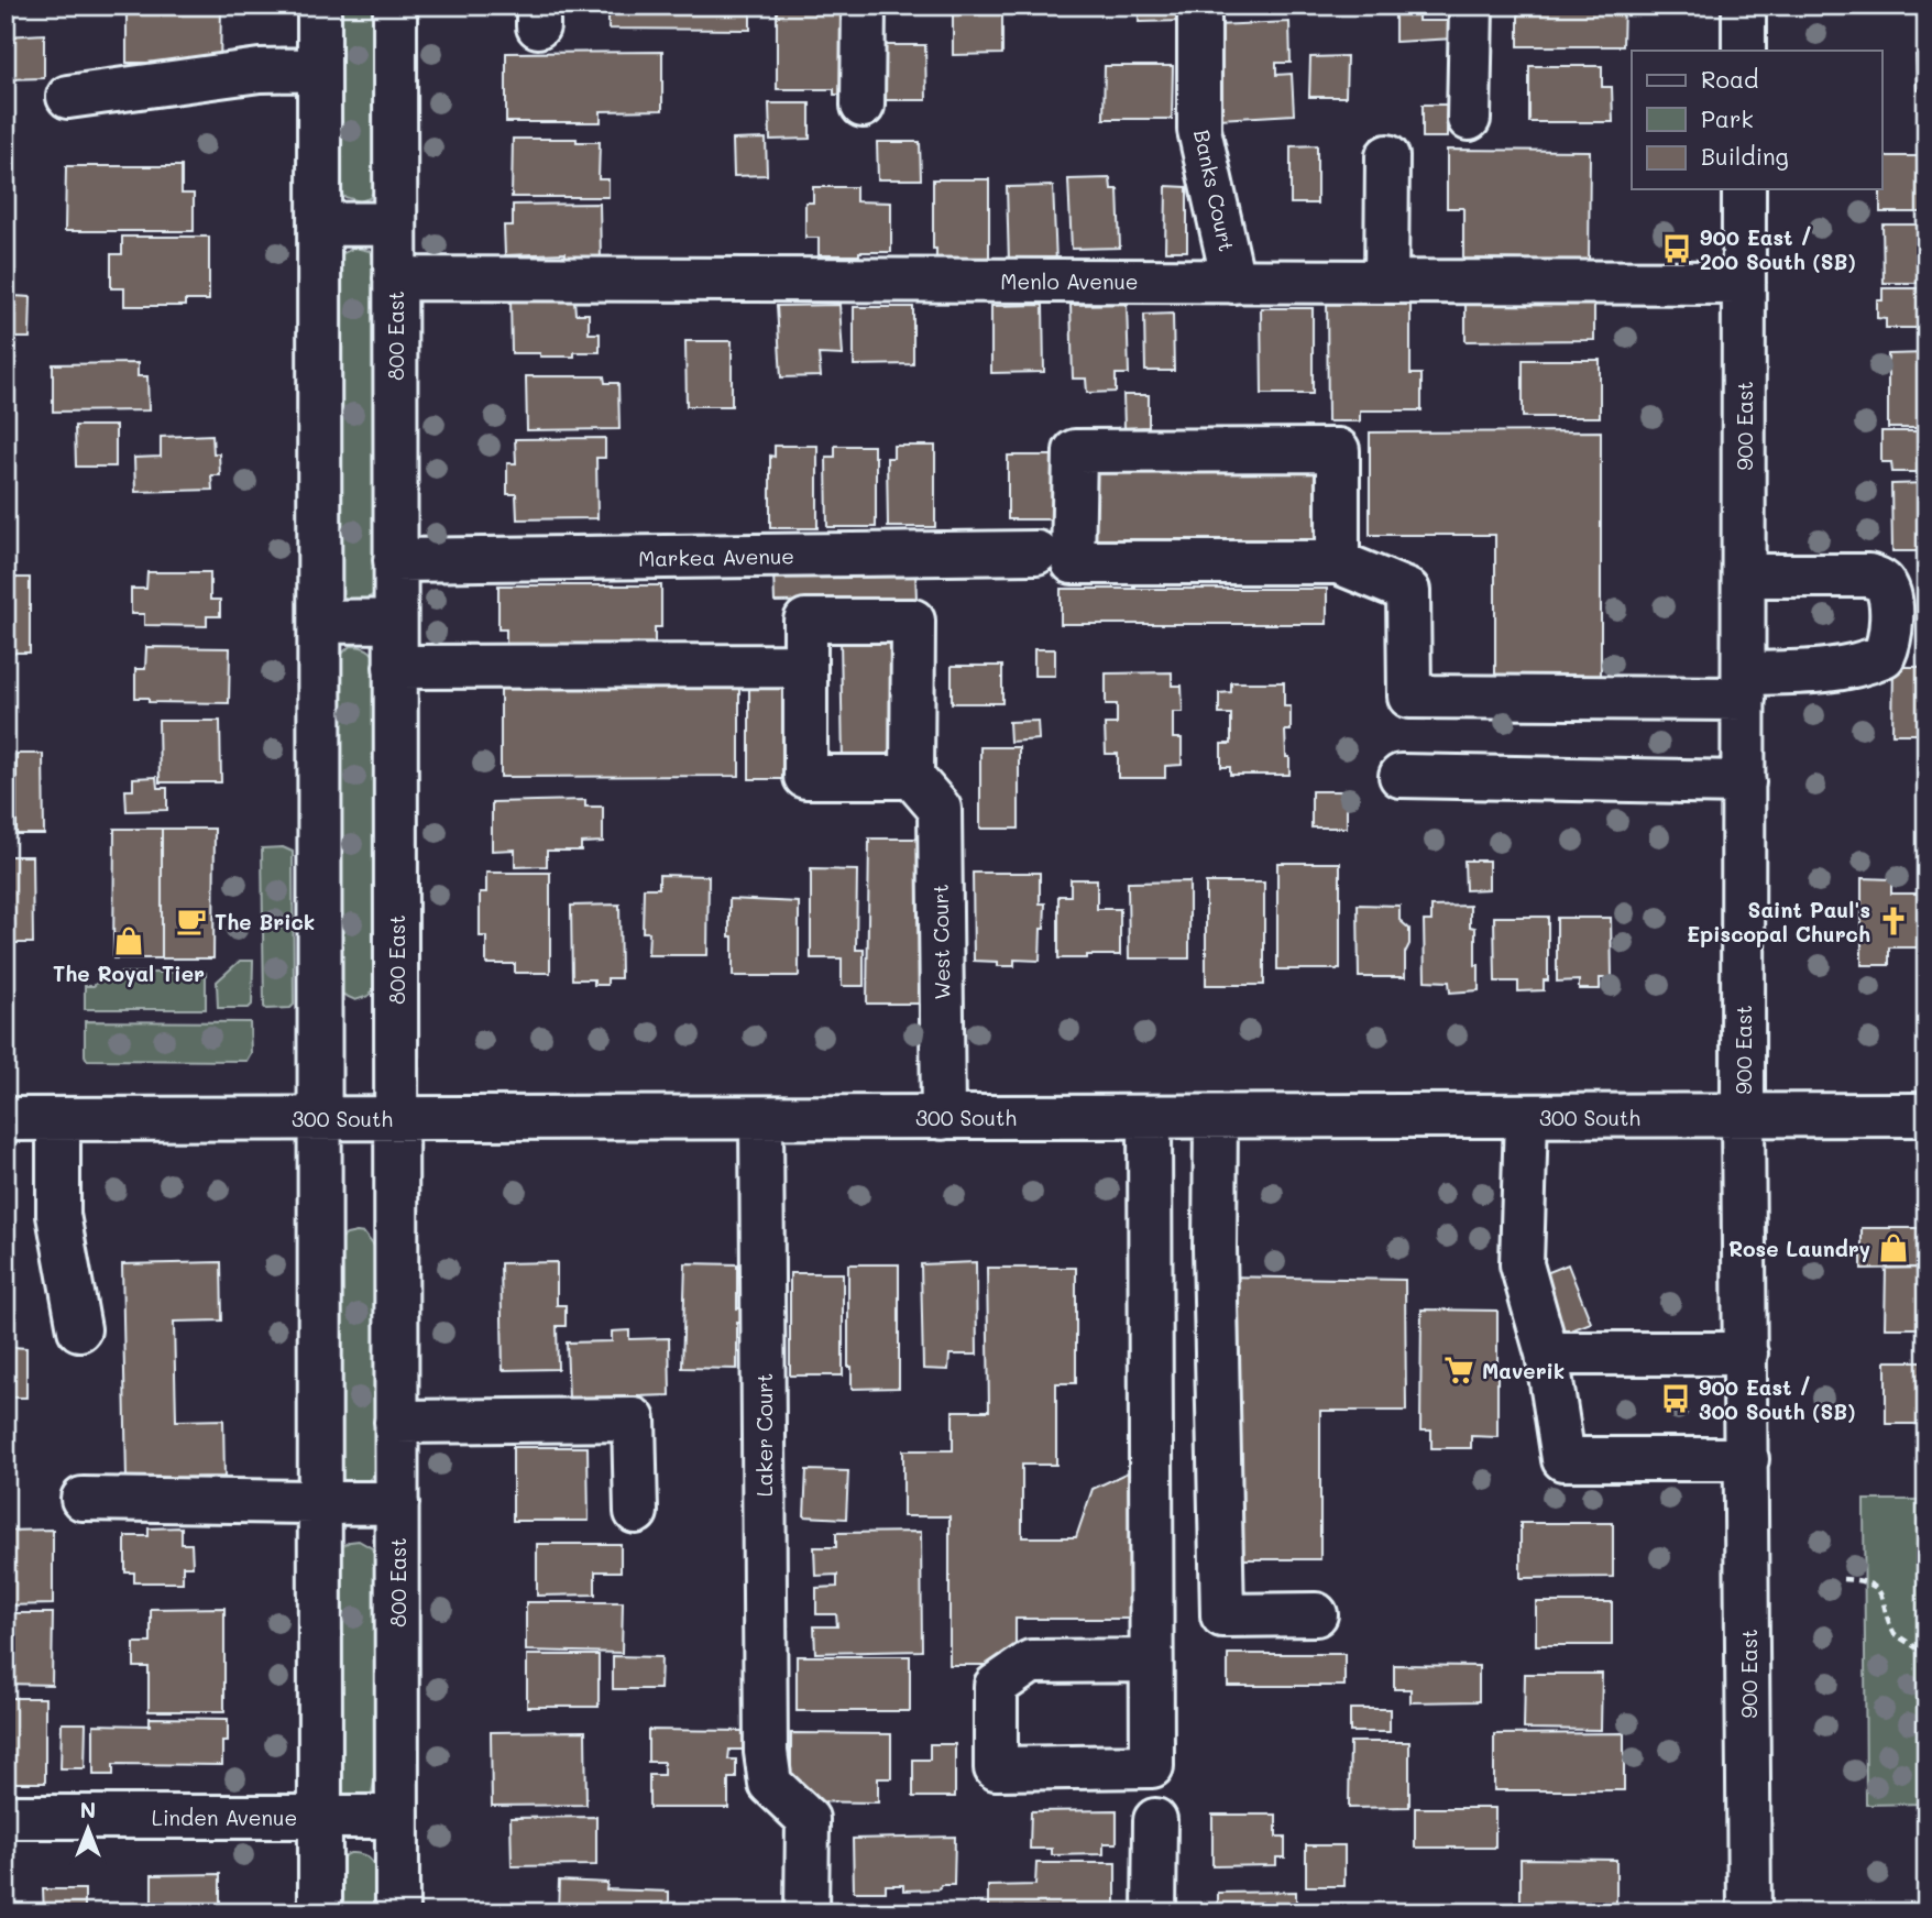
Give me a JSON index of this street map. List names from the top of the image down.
{
  "streets": {
    "street": [
      "Banks Court",
      "Menlo Avenue",
      "800 East",
      "900 East",
      "Markea Avenue",
      "West Court",
      "300 South",
      "Laker Court",
      "Linden Avenue"
    ]
  },
  "crossings": [
    ["Banks Court", "Menlo Avenue"],
    ["Menlo Avenue", "800 East"],
    ["Menlo Avenue", "900 East"],
    ["800 East", "Markea Avenue"],
    ["800 East", "300 South"],
    ["800 East", "Linden Avenue"],
    ["900 East", "300 South"],
    ["West Court", "300 South"],
    ["300 South", "Laker Court"]
  ],
  "places": {
    "bus stop": ["900 East / 200 South (SB)", "900 East / 300 South (SB)"],
    "cafe": ["The Brick"],
    "church": ["Saint Paul's Episcopal Church"],
    "shop": ["The Royal Tier", "Rose Laundry"],
    "supermarket": ["Maverik"]
  },
  "legend": ["Road", "Park", "Building"],
  "north": "top"
}
